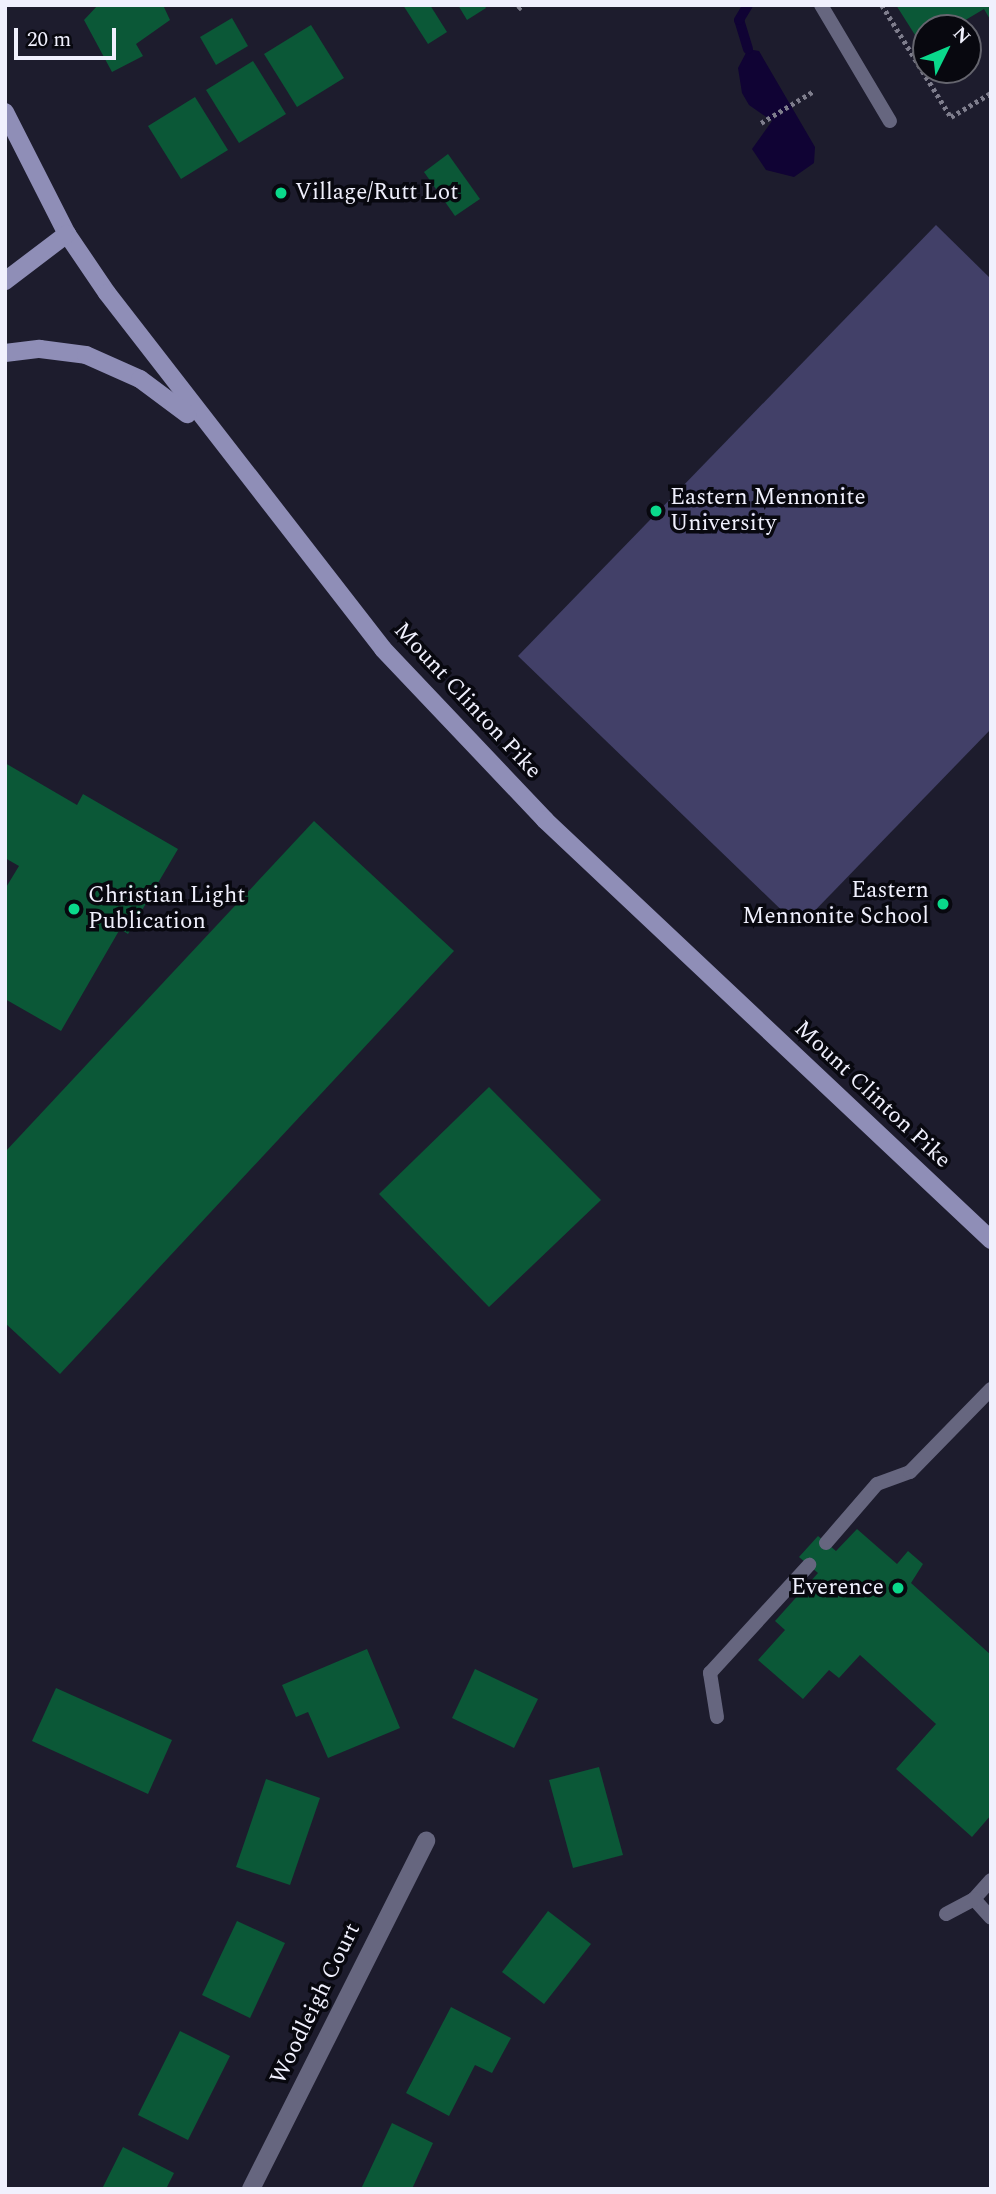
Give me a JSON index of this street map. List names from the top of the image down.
{
  "streets": {
    "street": ["Mount Clinton Pike", "Woodleigh Court"]
  },
  "places": [
    "Village/Rutt Lot",
    "Eastern Mennonite University",
    "Eastern Mennonite School",
    "Christian Light Publication",
    "Everence"
  ],
  "scale_bar": "20 m",
  "north": "top right"
}
